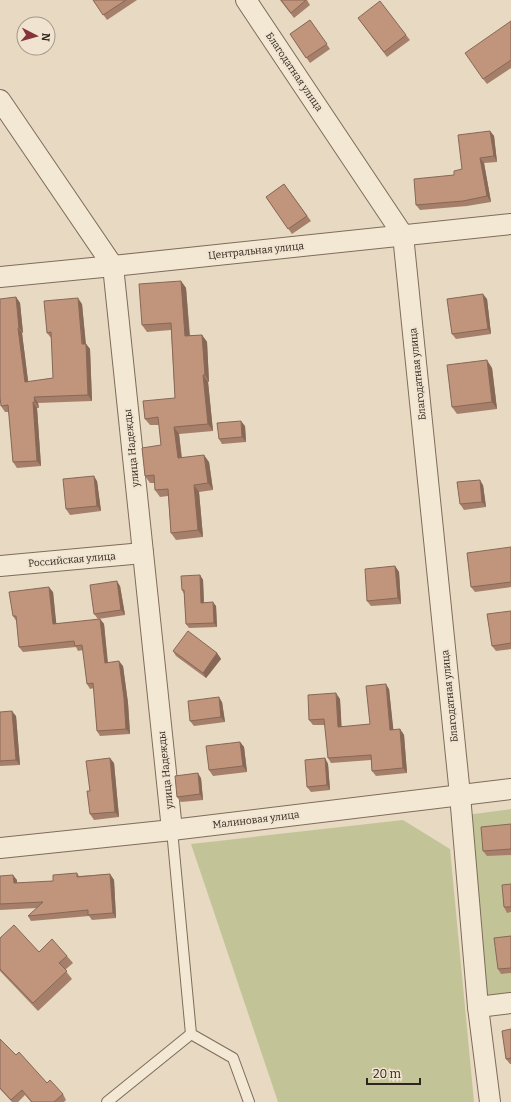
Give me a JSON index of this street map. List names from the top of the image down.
{
  "streets": {
    "street": [
      "Благодатная улица",
      "Центральная улица",
      "улица Надежды",
      "Российская улица",
      "Малиновая улица"
    ]
  },
  "crossings": [
    ["Благодатная улица", "Центральная улица"],
    ["Благодатная улица", "Малиновая улица"],
    ["Центральная улица", "улица Надежды"],
    ["улица Надежды", "Российская улица"],
    ["улица Надежды", "Малиновая улица"]
  ],
  "scale_bar": "20 m",
  "north": "right"
}
